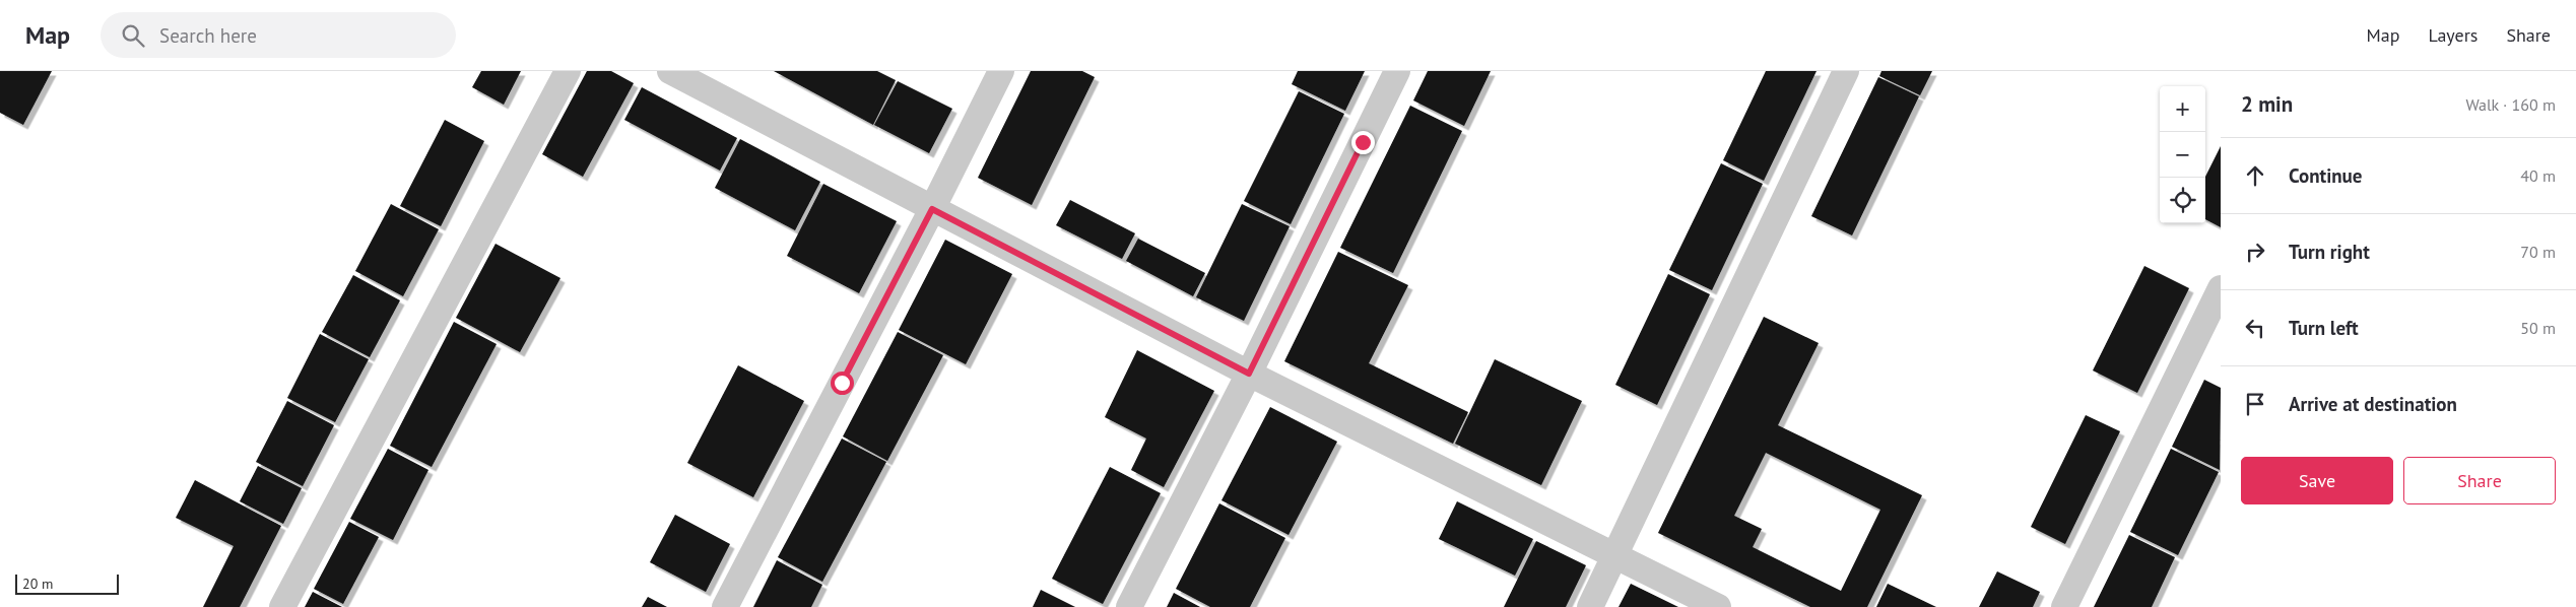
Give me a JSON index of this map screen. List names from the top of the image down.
{
  "scale_bar": "20 m",
  "page": {
    "header": "Map",
    "search": "Search here",
    "nav": ["Map", "Layers", "Share"],
    "heading": ["2 min", "Walk · 160 m"],
    "map_buttons": ["+", "−"],
    "list": [
      ["Continue", "40 m"],
      ["Turn right", "70 m"],
      ["Turn left", "50 m"],
      "Arrive at destination"
    ],
    "buttons": ["Save", "Share"],
    "scale": "20 m"
  }
}
